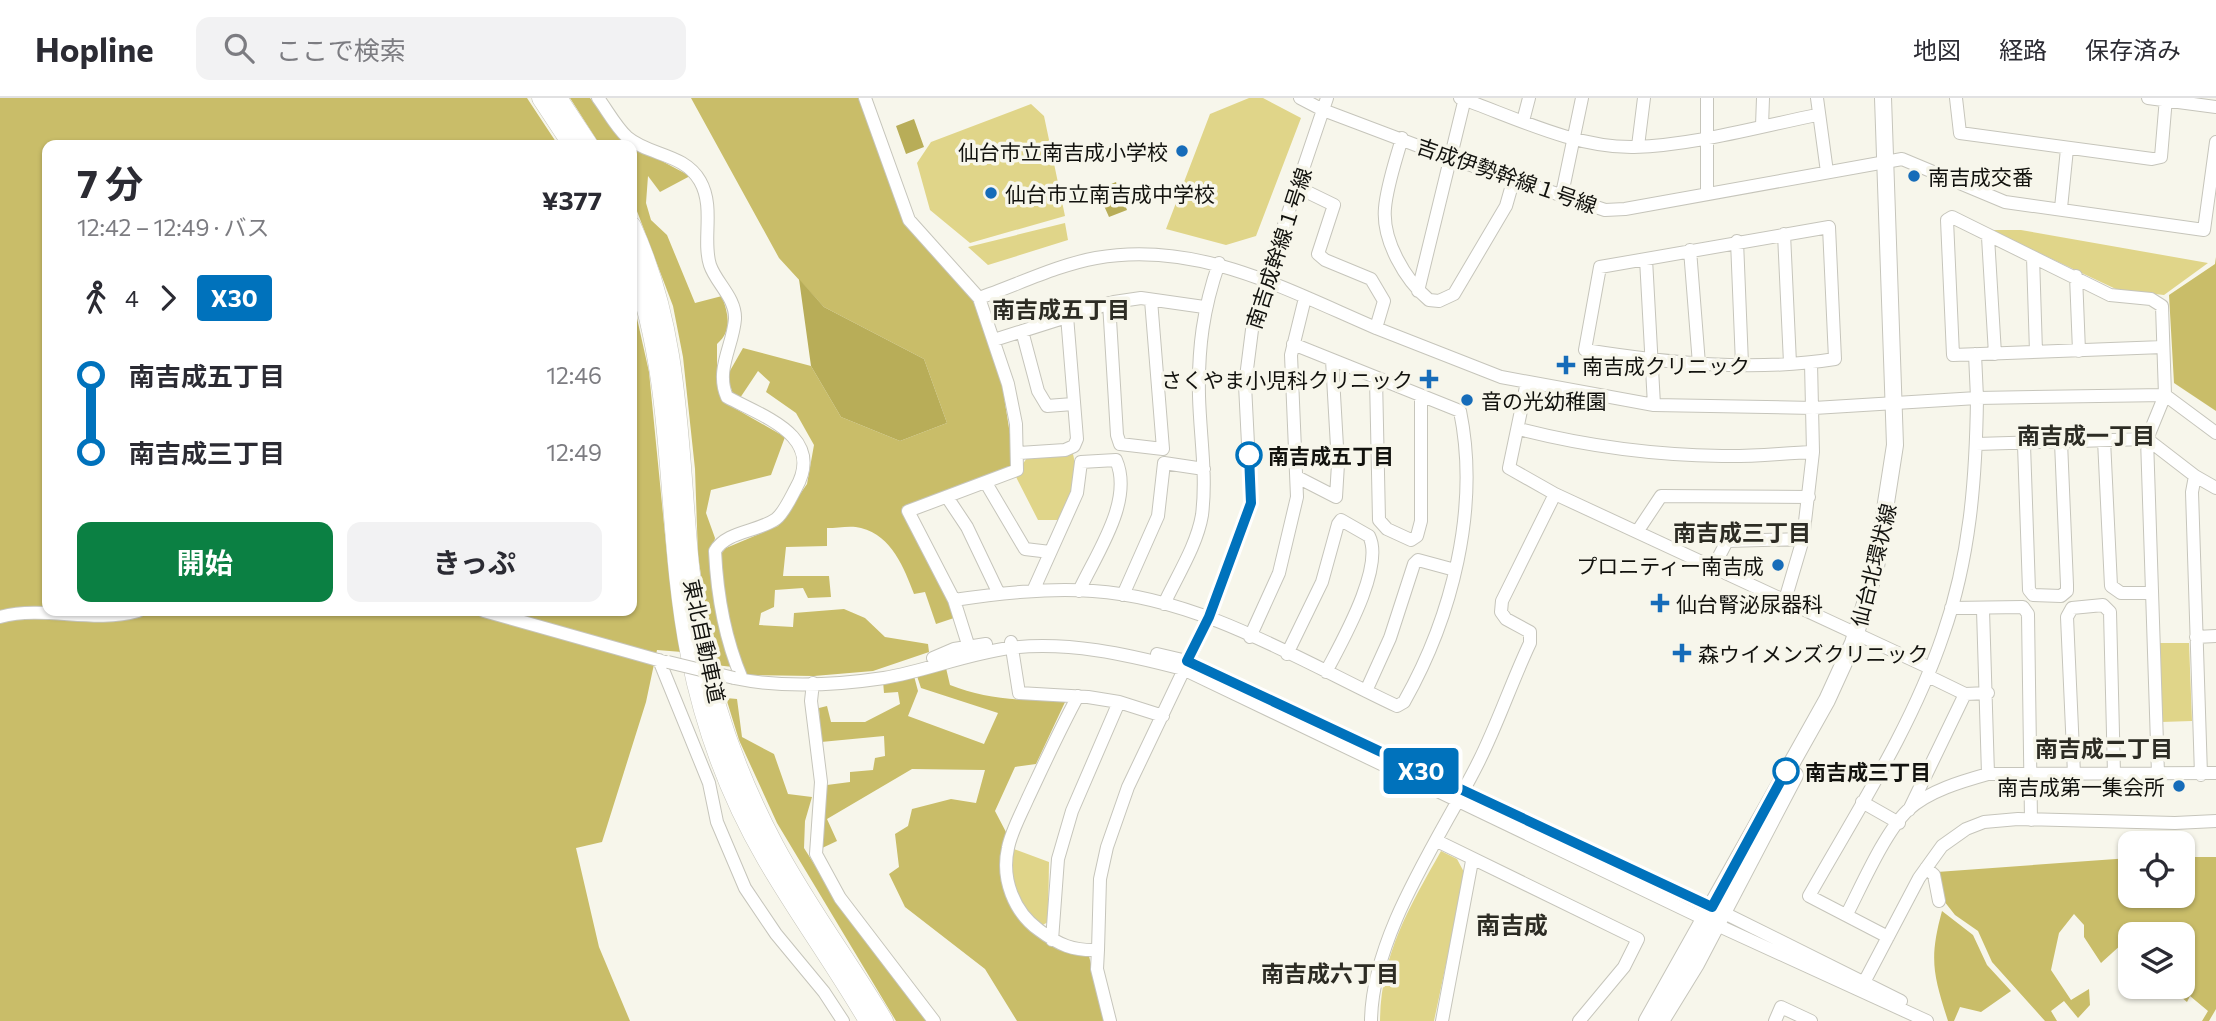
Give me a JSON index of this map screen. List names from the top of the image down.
{
  "streets": {
    "highway": ["東北自動車道"],
    "main road": ["仙台北環状線"],
    "street": ["吉成伊勢幹線１号線", "南吉成幹線１号線"]
  },
  "crossings": [
    ["吉成伊勢幹線１号線", "南吉成幹線１号線"],
    ["吉成伊勢幹線１号線", "仙台北環状線"]
  ],
  "districts": [
    "南吉成五丁目",
    "南吉成一丁目",
    "南吉成三丁目",
    "南吉成二丁目",
    "南吉成",
    "南吉成六丁目"
  ],
  "places": {
    "other": [
      "仙台市立南吉成小学校",
      "南吉成交番",
      "仙台市立南吉成中学校",
      "音の光幼稚園",
      "南吉成五丁目",
      "プロニティー南吉成",
      "南吉成三丁目",
      "南吉成第一集会所"
    ],
    "health": [
      "南吉成クリニック",
      "さくやま小児科クリニック",
      "仙台腎泌尿器科",
      "森ウイメンズクリニック"
    ]
  },
  "lines": ["bus line X30"],
  "page": {
    "header": "Hopline",
    "search": "ここで検索",
    "nav": ["地図", "経路", "保存済み"],
    "on_map": "X30",
    "heading": ["7 分", "12:42 – 12:49 · バス", "¥377"],
    "legs": ["4", "X30"],
    "list": [
      {
        "name": "南吉成五丁目",
        "value": "12:46"
      },
      {
        "name": "南吉成三丁目",
        "value": "12:49"
      }
    ],
    "buttons": ["開始", "きっぷ"]
  }
}
